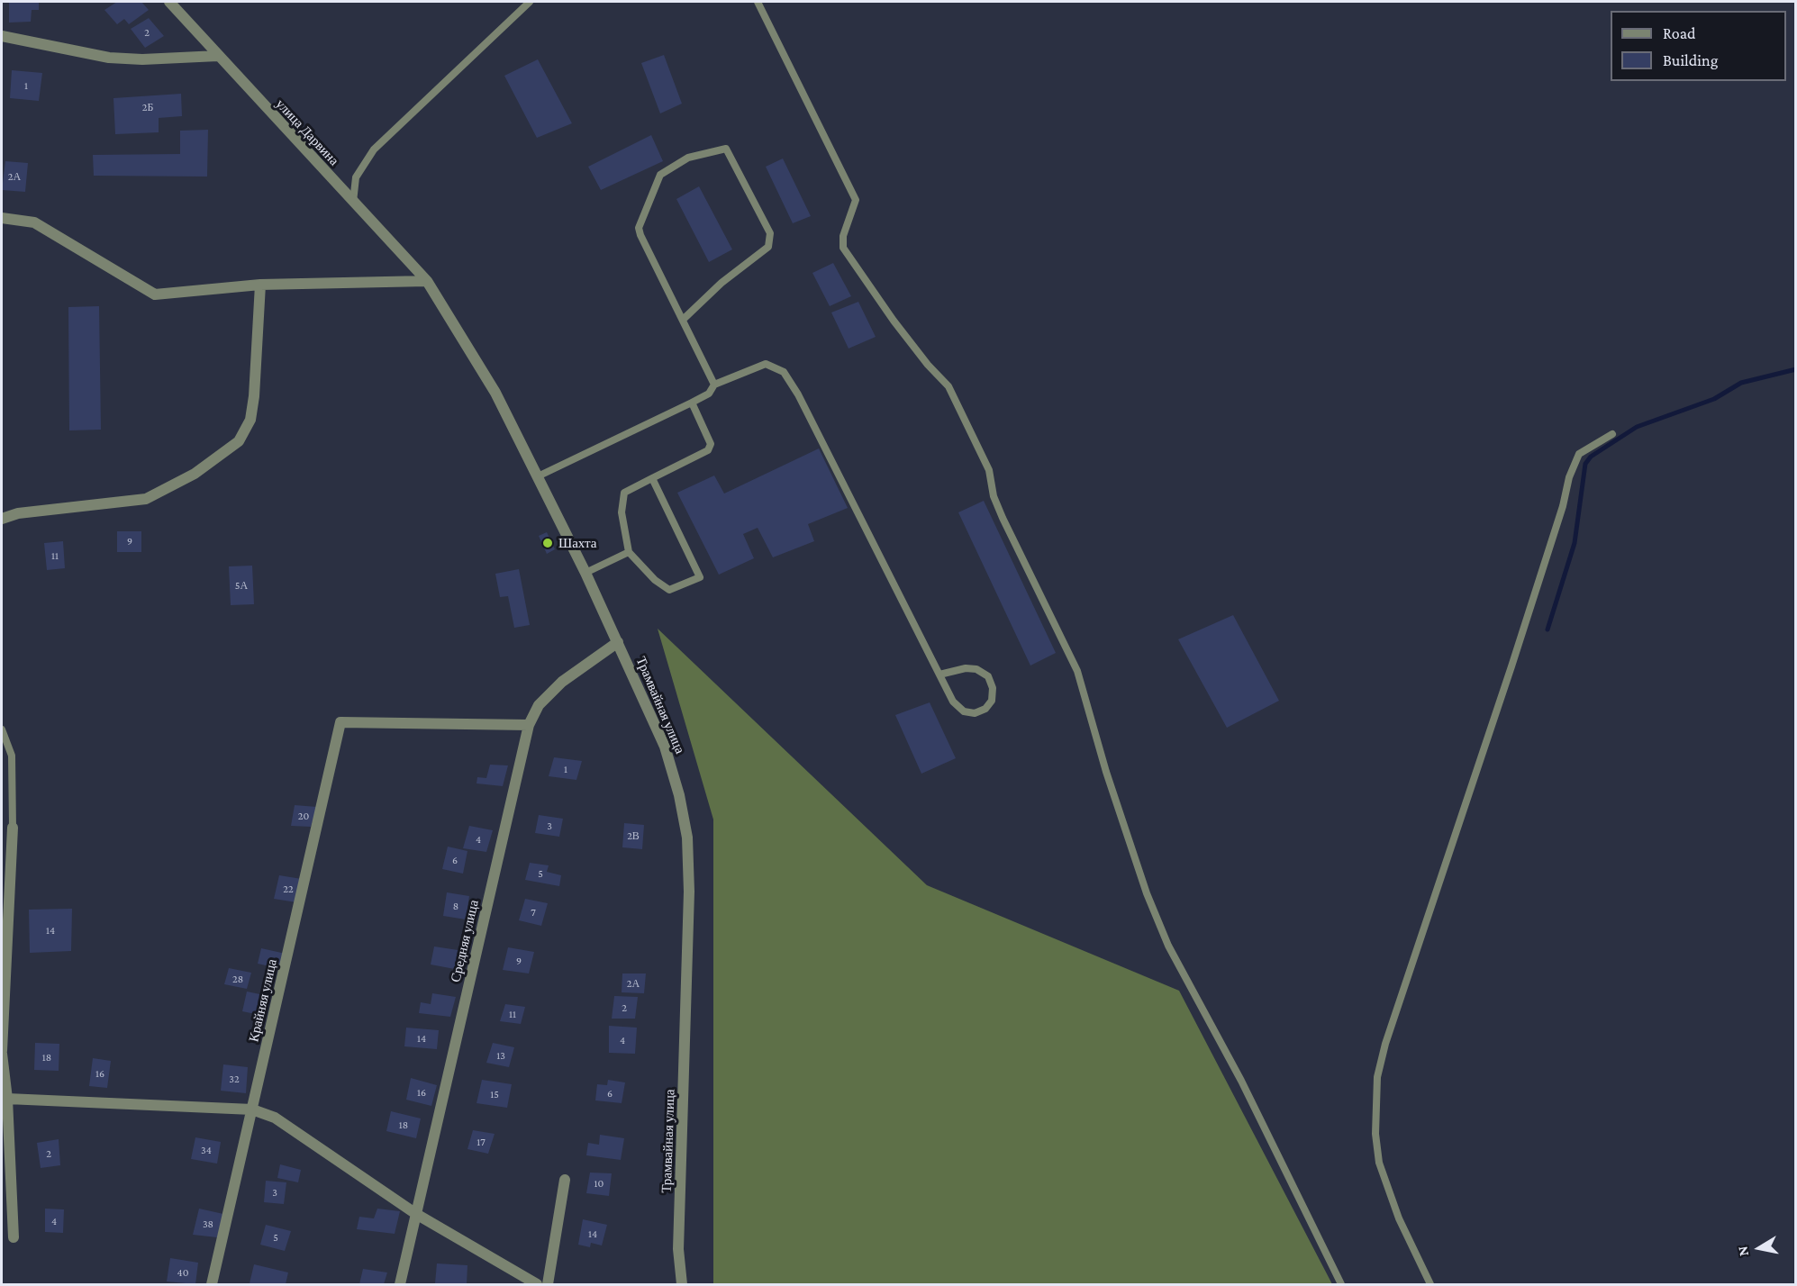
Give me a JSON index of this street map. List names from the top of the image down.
{
  "streets": {
    "street": [
      "улица Дарвина",
      "Трамвайная улица",
      "Средняя улица",
      "Крайняя улица"
    ]
  },
  "crossings": [
    ["улица Дарвина", "Трамвайная улица"],
    ["Трамвайная улица", "Средняя улица"],
    ["Средняя улица", "Крайняя улица"]
  ],
  "places": ["Шахта"],
  "house_numbers": [
    "2",
    "1",
    "2Б",
    "2А",
    "9",
    "11",
    "5А",
    "1",
    "20",
    "3",
    "2В",
    "4",
    "6",
    "5",
    "22",
    "8",
    "7",
    "14",
    "9",
    "28",
    "2А",
    "2",
    "11",
    "14",
    "4",
    "13",
    "18",
    "16",
    "32",
    "16",
    "6",
    "15",
    "18",
    "17",
    "34",
    "2",
    "10",
    "3",
    "4",
    "38",
    "14",
    "5",
    "40"
  ],
  "legend": ["Road", "Building"],
  "north": "left"
}
